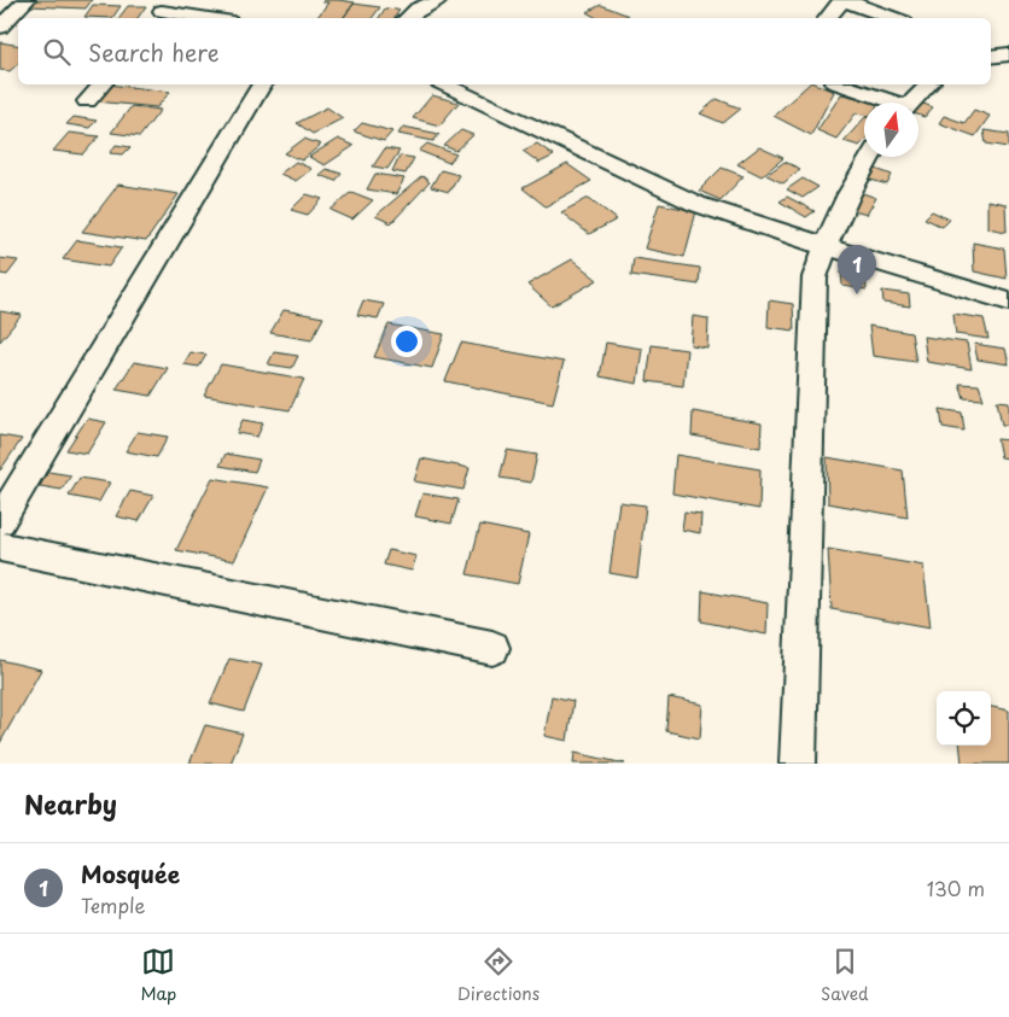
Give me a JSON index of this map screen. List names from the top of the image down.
{
  "north": "top",
  "page": {
    "search": "Search here",
    "pins": "1",
    "heading": "Nearby",
    "list": [
      {
        "mark": "1",
        "name": "Mosquée",
        "note": "Temple",
        "value": "130 m"
      }
    ],
    "nav": ["Map", "Directions", "Saved"]
  }
}
